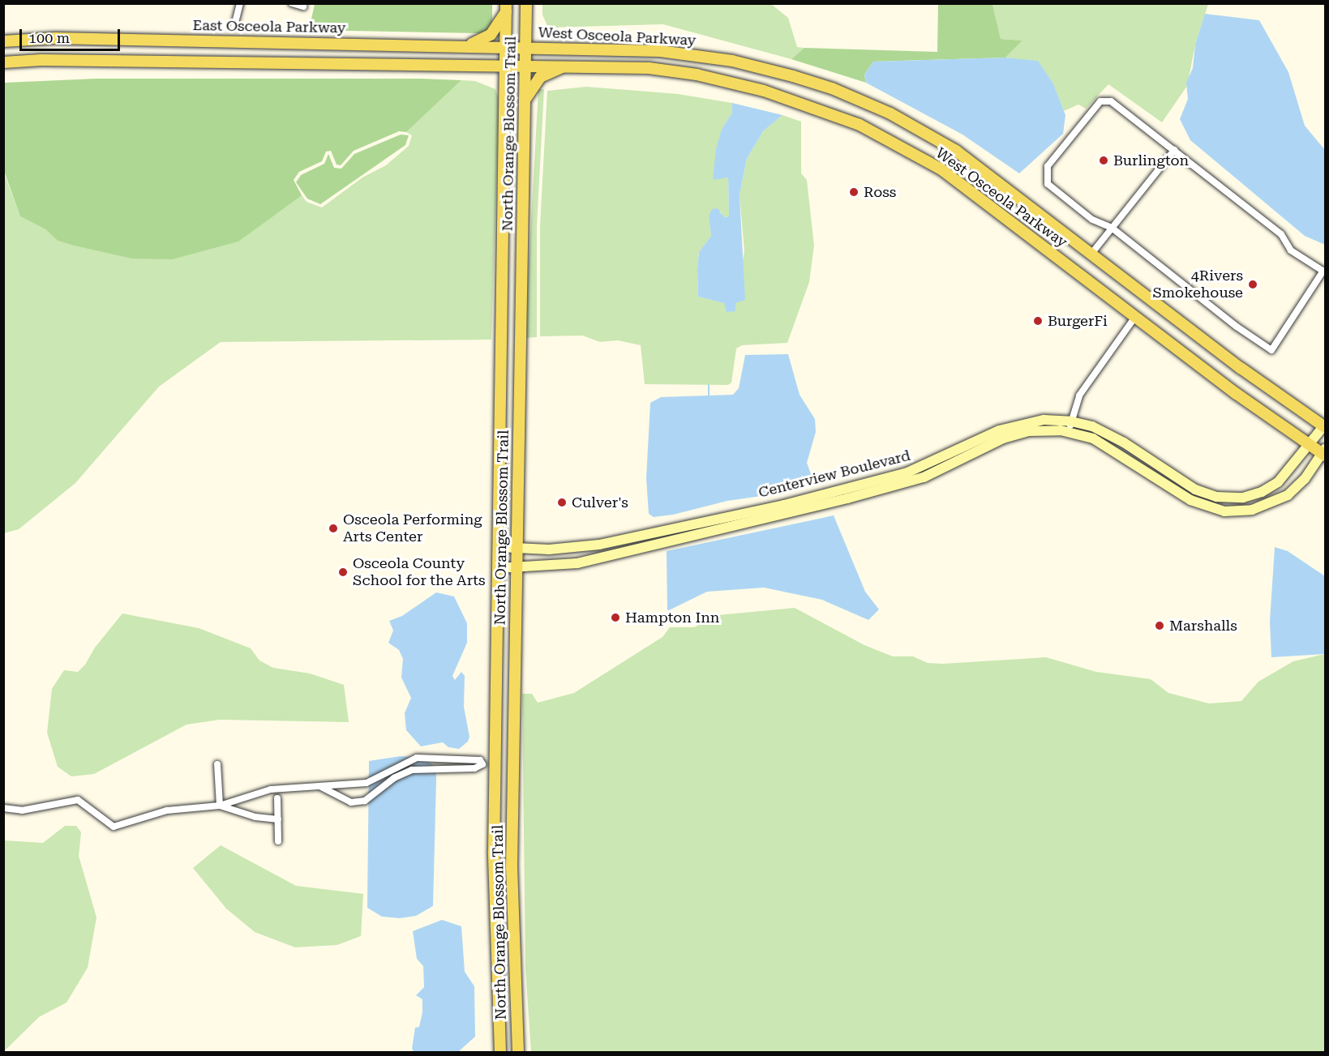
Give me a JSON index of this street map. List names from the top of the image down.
{
  "streets": {
    "main road": ["East Osceola Parkway", "West Osceola Parkway", "North Orange Blossom Trail"],
    "street": ["Centerview Boulevard"]
  },
  "crossings": [
    ["East Osceola Parkway", "West Osceola Parkway"],
    ["East Osceola Parkway", "North Orange Blossom Trail"],
    ["West Osceola Parkway", "North Orange Blossom Trail"],
    ["West Osceola Parkway", "Centerview Boulevard"],
    ["North Orange Blossom Trail", "Centerview Boulevard"]
  ],
  "places": [
    "Burlington",
    "Ross",
    "4Rivers Smokehouse",
    "BurgerFi",
    "Culver's",
    "Osceola Performing Arts Center",
    "Osceola County School for the Arts",
    "Hampton Inn",
    "Marshalls"
  ],
  "scale_bar": "100 m"
}
